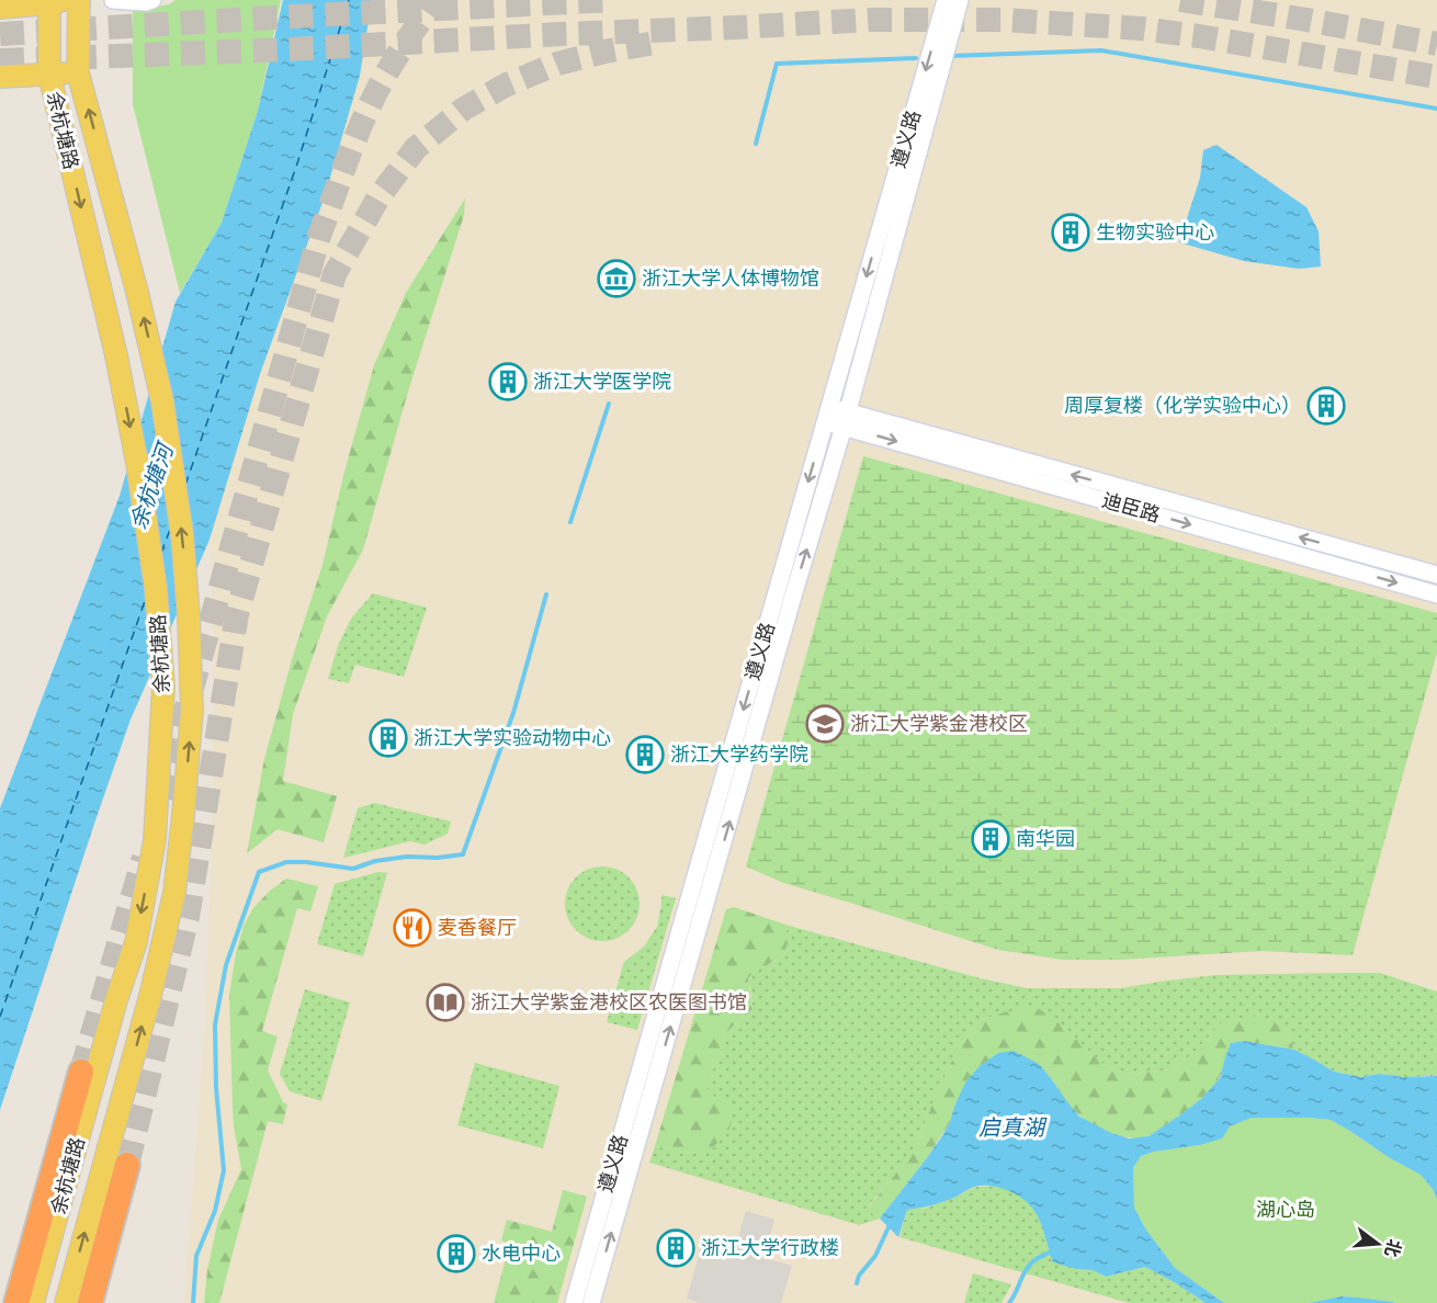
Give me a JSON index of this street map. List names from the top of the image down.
{
  "streets": {
    "main road": ["余杭塘路"],
    "street": ["遵义路", "迪臣路"]
  },
  "crossings": [
    ["遵义路", "迪臣路"]
  ],
  "water": ["余杭塘河", "启真湖"],
  "parks": ["湖心岛"],
  "places": {
    "building": [
      "生物实验中心",
      "浙江大学医学院",
      "周厚复楼（化学实验中心）",
      "浙江大学实验动物中心",
      "浙江大学药学院",
      "南华园",
      "浙江大学行政楼",
      "水电中心"
    ],
    "museum": ["浙江大学人体博物馆"],
    "school or university": ["浙江大学紫金港校区"],
    "restaurant": ["麦香餐厅"],
    "library": ["浙江大学紫金港校区农医图书馆"]
  },
  "north": "right"
}
